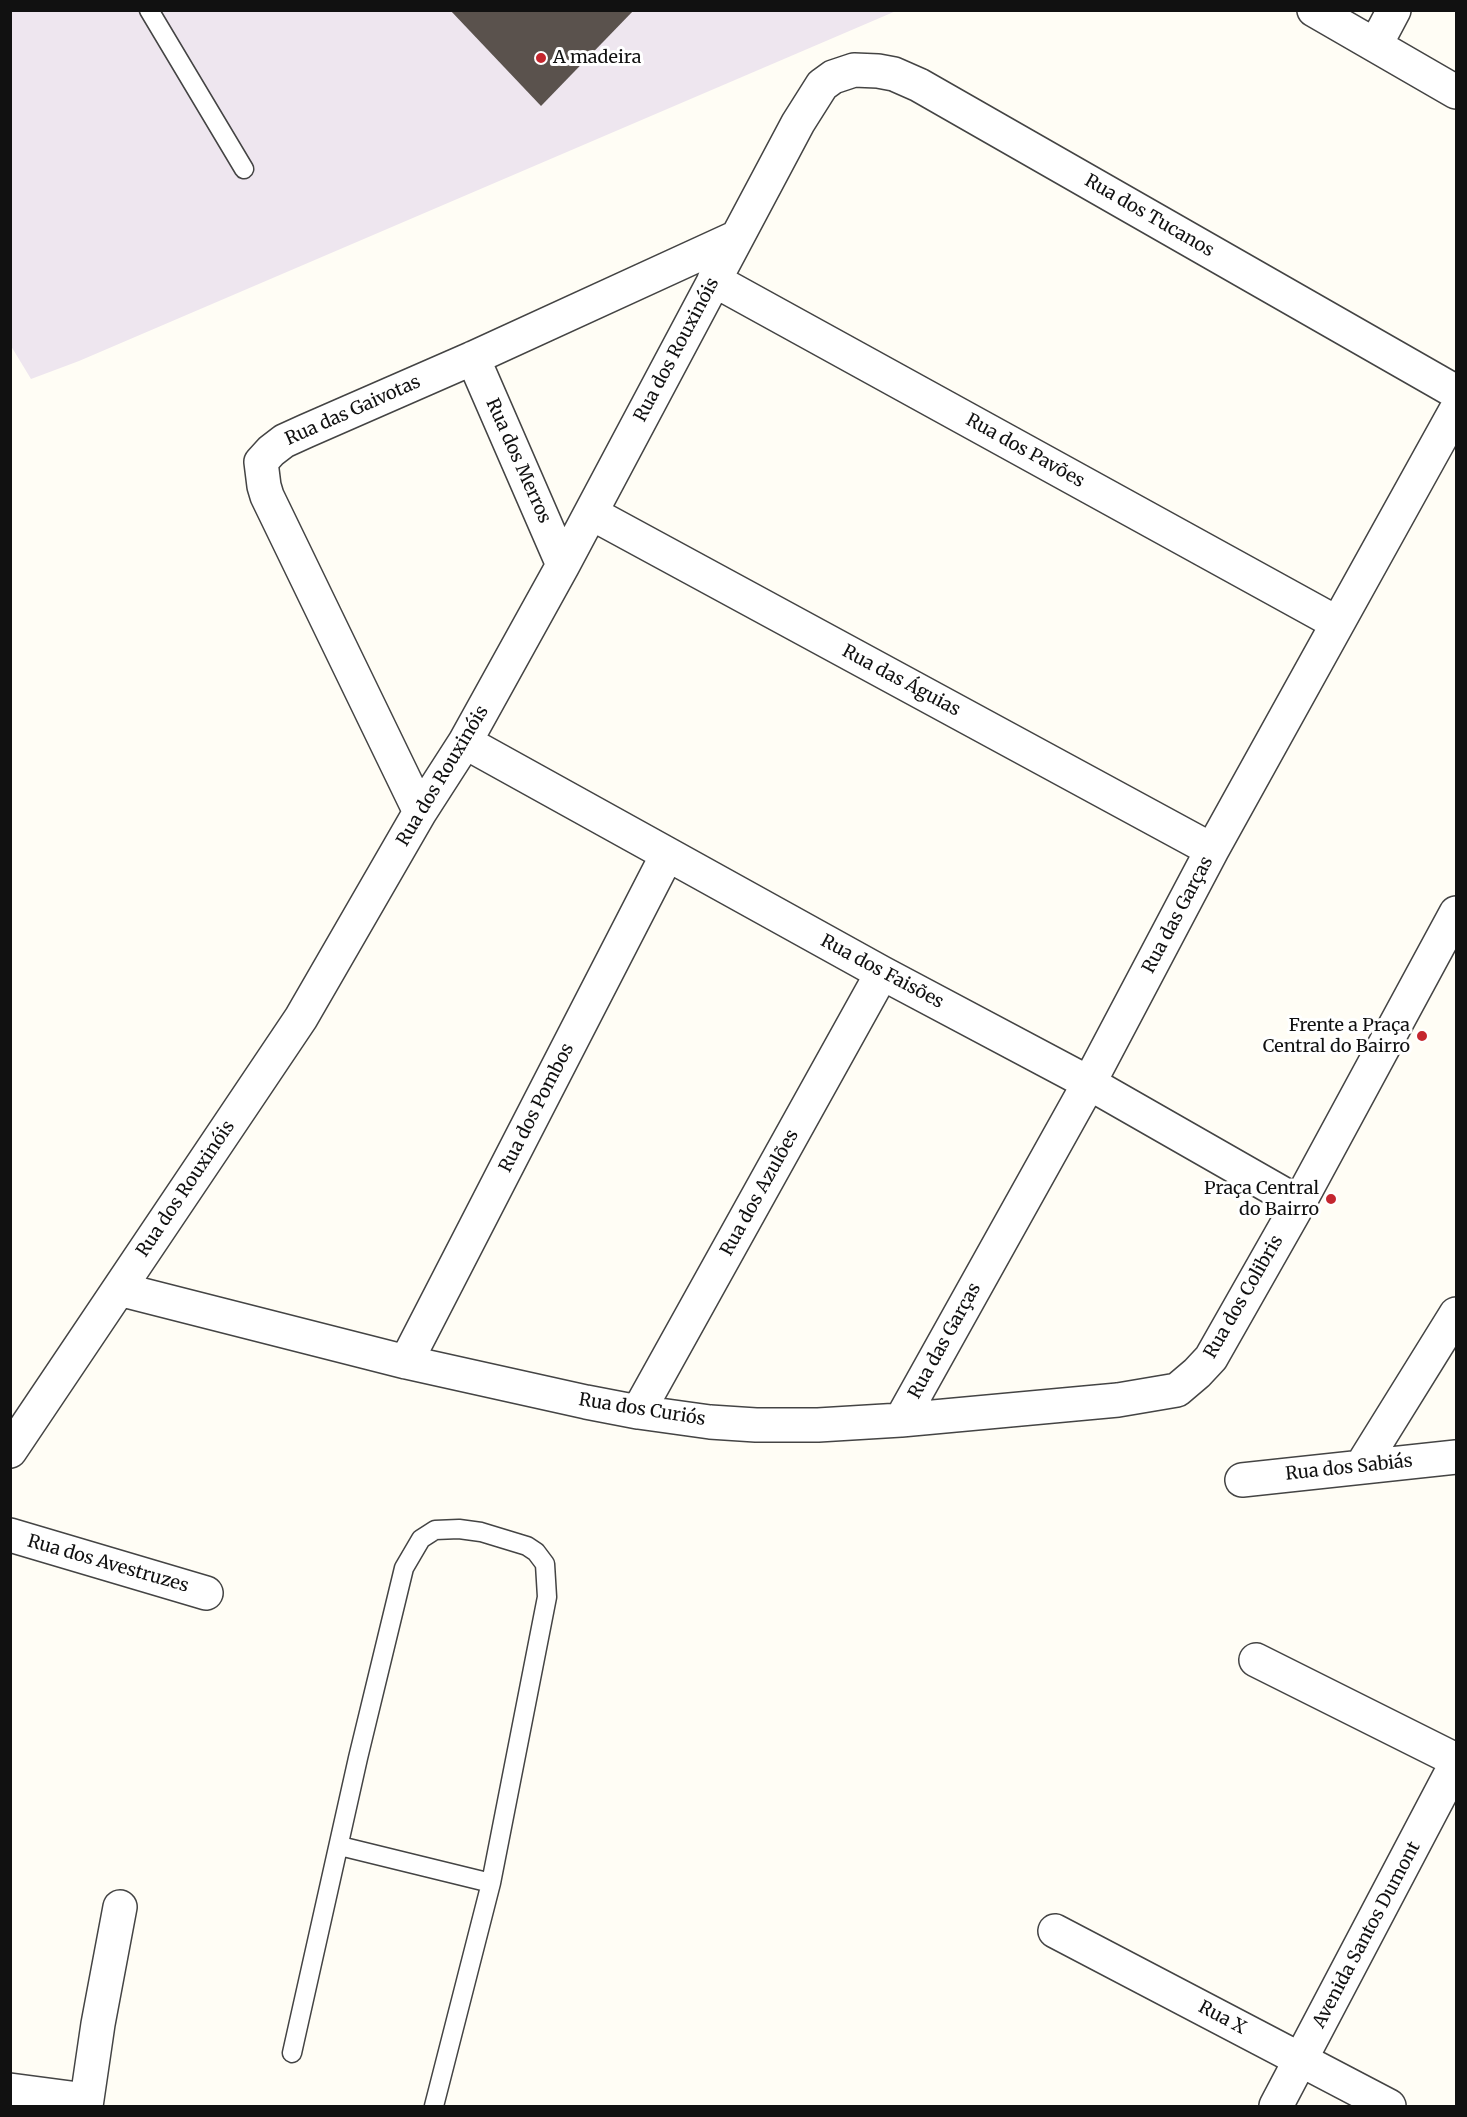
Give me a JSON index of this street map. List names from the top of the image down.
{
  "streets": {
    "street": [
      "Rua dos Tucanos",
      "Rua dos Rouxinóis",
      "Rua das Gaivotas",
      "Rua dos Pavões",
      "Rua dos Merros",
      "Rua das Águias",
      "Rua das Garças",
      "Rua dos Faisões",
      "Rua dos Pombos",
      "Rua dos Azulões",
      "Rua dos Colibris",
      "Rua dos Curiós",
      "Rua dos Sabiás",
      "Rua dos Avestruzes",
      "Avenida Santos Dumont",
      "Rua X"
    ]
  },
  "crossings": [
    ["Rua dos Tucanos", "Rua dos Rouxinóis"],
    ["Rua dos Rouxinóis", "Rua das Gaivotas"],
    ["Rua dos Rouxinóis", "Rua dos Pavões"],
    ["Rua dos Rouxinóis", "Rua dos Merros"],
    ["Rua dos Rouxinóis", "Rua das Águias"],
    ["Rua dos Rouxinóis", "Rua dos Faisões"],
    ["Rua dos Rouxinóis", "Rua dos Curiós"],
    ["Rua das Gaivotas", "Rua dos Merros"],
    ["Rua dos Pavões", "Rua das Garças"],
    ["Rua das Águias", "Rua das Garças"],
    ["Rua das Garças", "Rua dos Faisões"],
    ["Rua das Garças", "Rua dos Curiós"],
    ["Rua dos Faisões", "Rua dos Pombos"],
    ["Rua dos Faisões", "Rua dos Azulões"],
    ["Rua dos Faisões", "Rua dos Colibris"],
    ["Rua dos Pombos", "Rua dos Curiós"],
    ["Rua dos Azulões", "Rua dos Curiós"],
    ["Rua dos Colibris", "Rua dos Curiós"],
    ["Avenida Santos Dumont", "Rua X"]
  ],
  "places": ["A madeira", "Frente a Praça Central do Bairro", "Praça Central do Bairro"]
}
